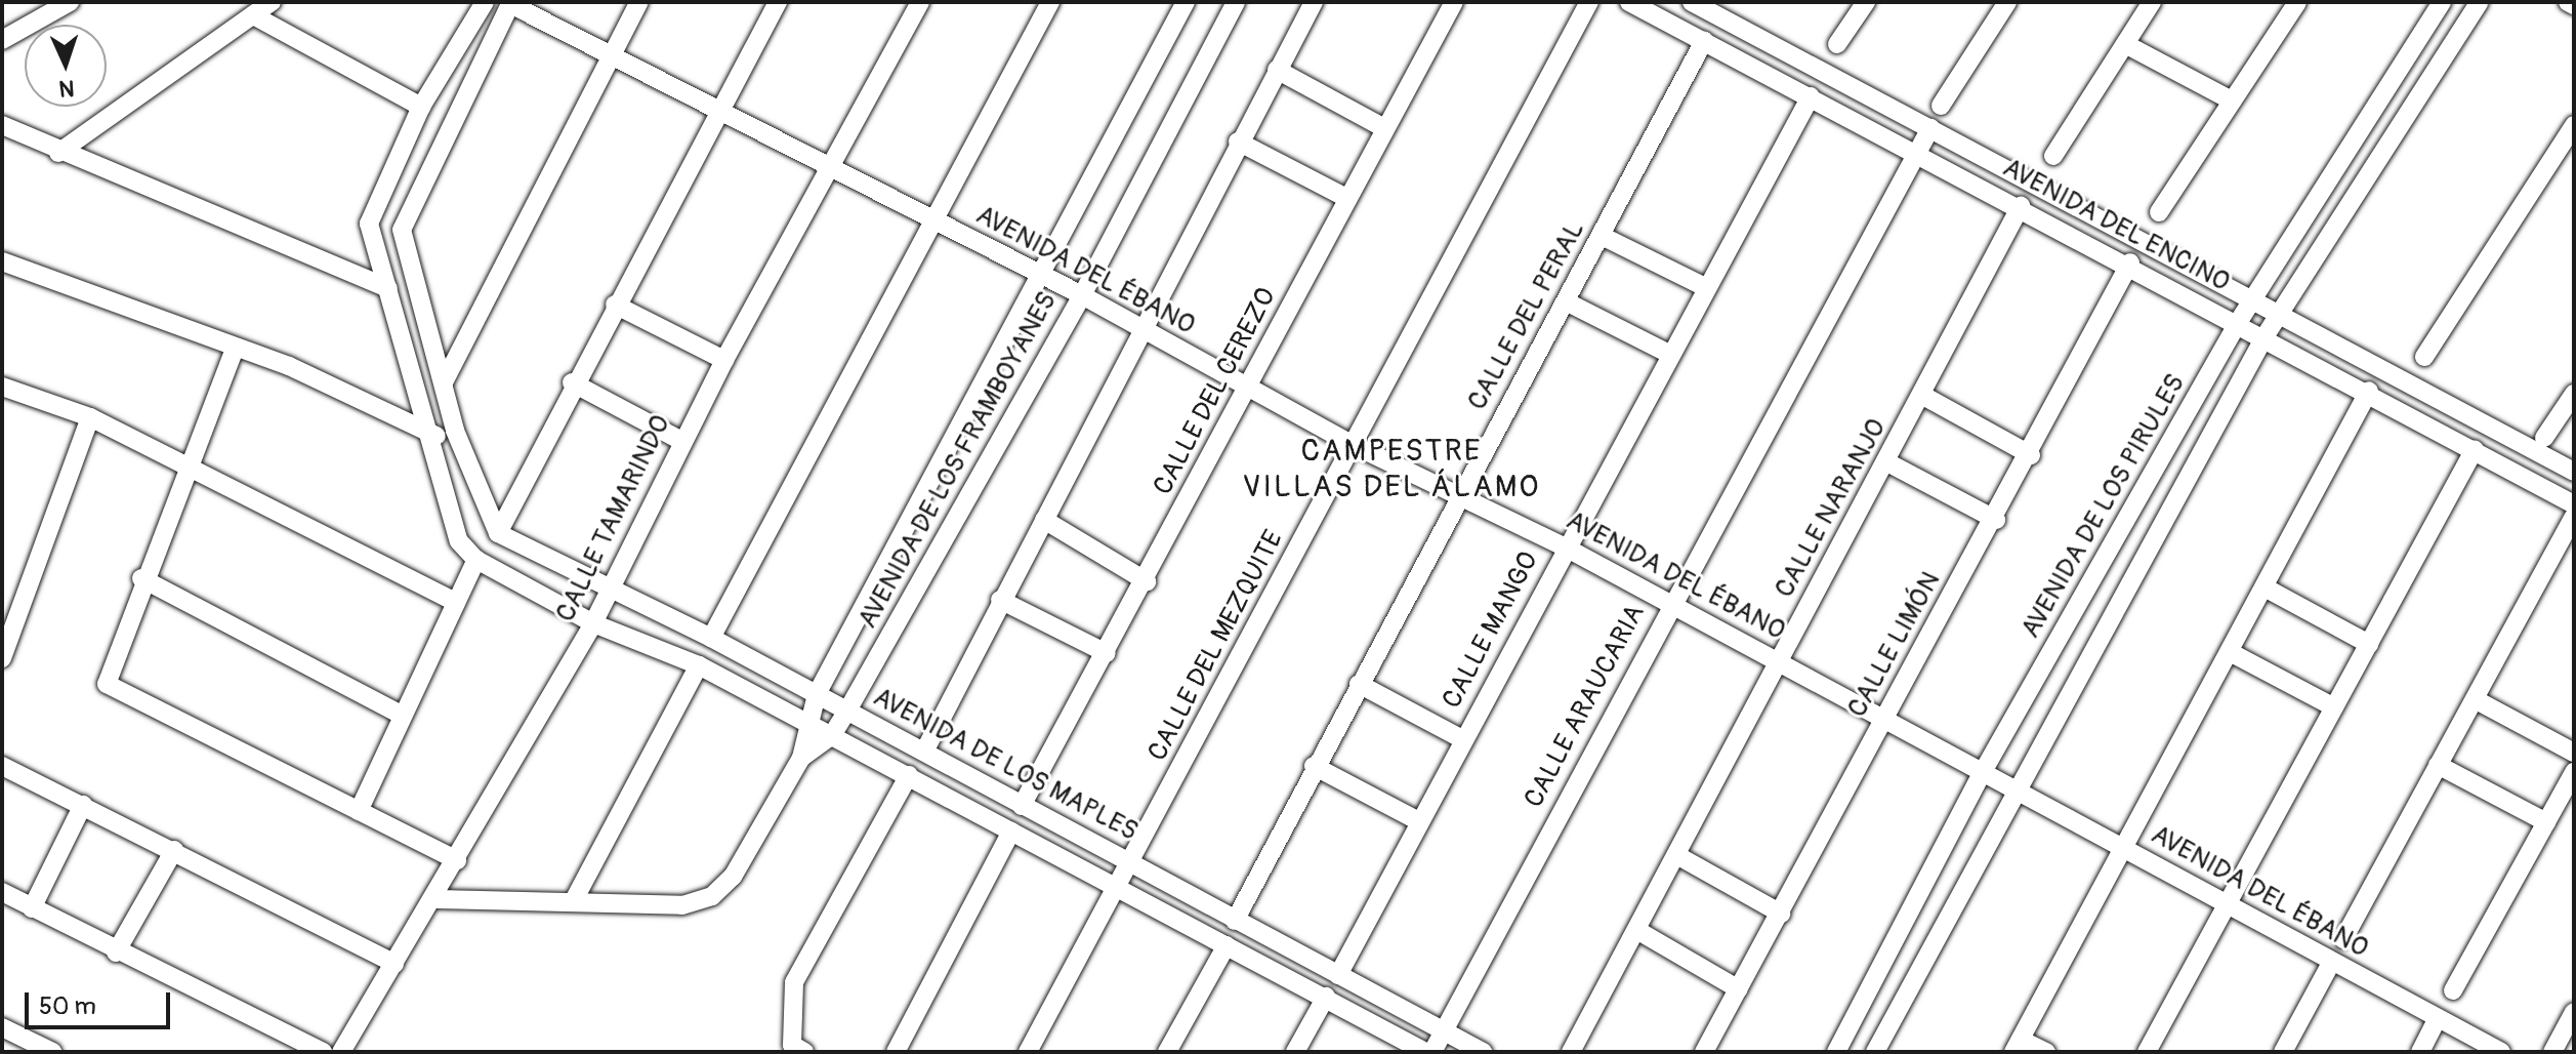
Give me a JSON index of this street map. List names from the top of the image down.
{
  "streets": {
    "street": [
      "AVENIDA DEL ENCINO",
      "AVENIDA DEL ÉBANO",
      "CALLE DEL PERAL",
      "CALLE DEL CEREZO",
      "AVENIDA DE LOS FRAMBOYANES",
      "AVENIDA DE LOS PIRULES",
      "CALLE NARANJO",
      "CALLE TAMARINDO",
      "CALLE MANGO",
      "CALLE LIMÓN",
      "CALLE DEL MEZQUITE",
      "CALLE ARAUCARIA",
      "AVENIDA DE LOS MAPLES"
    ]
  },
  "crossings": [
    ["AVENIDA DEL ENCINO", "CALLE DEL PERAL"],
    ["AVENIDA DEL ENCINO", "AVENIDA DE LOS PIRULES"],
    ["AVENIDA DEL ENCINO", "CALLE NARANJO"],
    ["AVENIDA DEL ENCINO", "CALLE MANGO"],
    ["AVENIDA DEL ENCINO", "CALLE LIMÓN"],
    ["AVENIDA DEL ENCINO", "CALLE ARAUCARIA"],
    ["AVENIDA DEL ÉBANO", "CALLE DEL PERAL"],
    ["AVENIDA DEL ÉBANO", "CALLE DEL CEREZO"],
    ["AVENIDA DEL ÉBANO", "AVENIDA DE LOS FRAMBOYANES"],
    ["AVENIDA DEL ÉBANO", "AVENIDA DE LOS PIRULES"],
    ["AVENIDA DEL ÉBANO", "CALLE NARANJO"],
    ["AVENIDA DEL ÉBANO", "CALLE TAMARINDO"],
    ["AVENIDA DEL ÉBANO", "CALLE MANGO"],
    ["AVENIDA DEL ÉBANO", "CALLE LIMÓN"],
    ["AVENIDA DEL ÉBANO", "CALLE DEL MEZQUITE"],
    ["AVENIDA DEL ÉBANO", "CALLE ARAUCARIA"],
    ["CALLE DEL PERAL", "AVENIDA DE LOS MAPLES"],
    ["CALLE DEL CEREZO", "AVENIDA DE LOS MAPLES"],
    ["AVENIDA DE LOS FRAMBOYANES", "CALLE TAMARINDO"],
    ["AVENIDA DE LOS FRAMBOYANES", "AVENIDA DE LOS MAPLES"],
    ["CALLE TAMARINDO", "AVENIDA DE LOS MAPLES"],
    ["CALLE MANGO", "AVENIDA DE LOS MAPLES"],
    ["CALLE DEL MEZQUITE", "AVENIDA DE LOS MAPLES"],
    ["CALLE ARAUCARIA", "AVENIDA DE LOS MAPLES"]
  ],
  "districts": ["CAMPESTRE VILLAS DEL ÁLAMO"],
  "scale_bar": "50 m",
  "north": "bottom"
}
